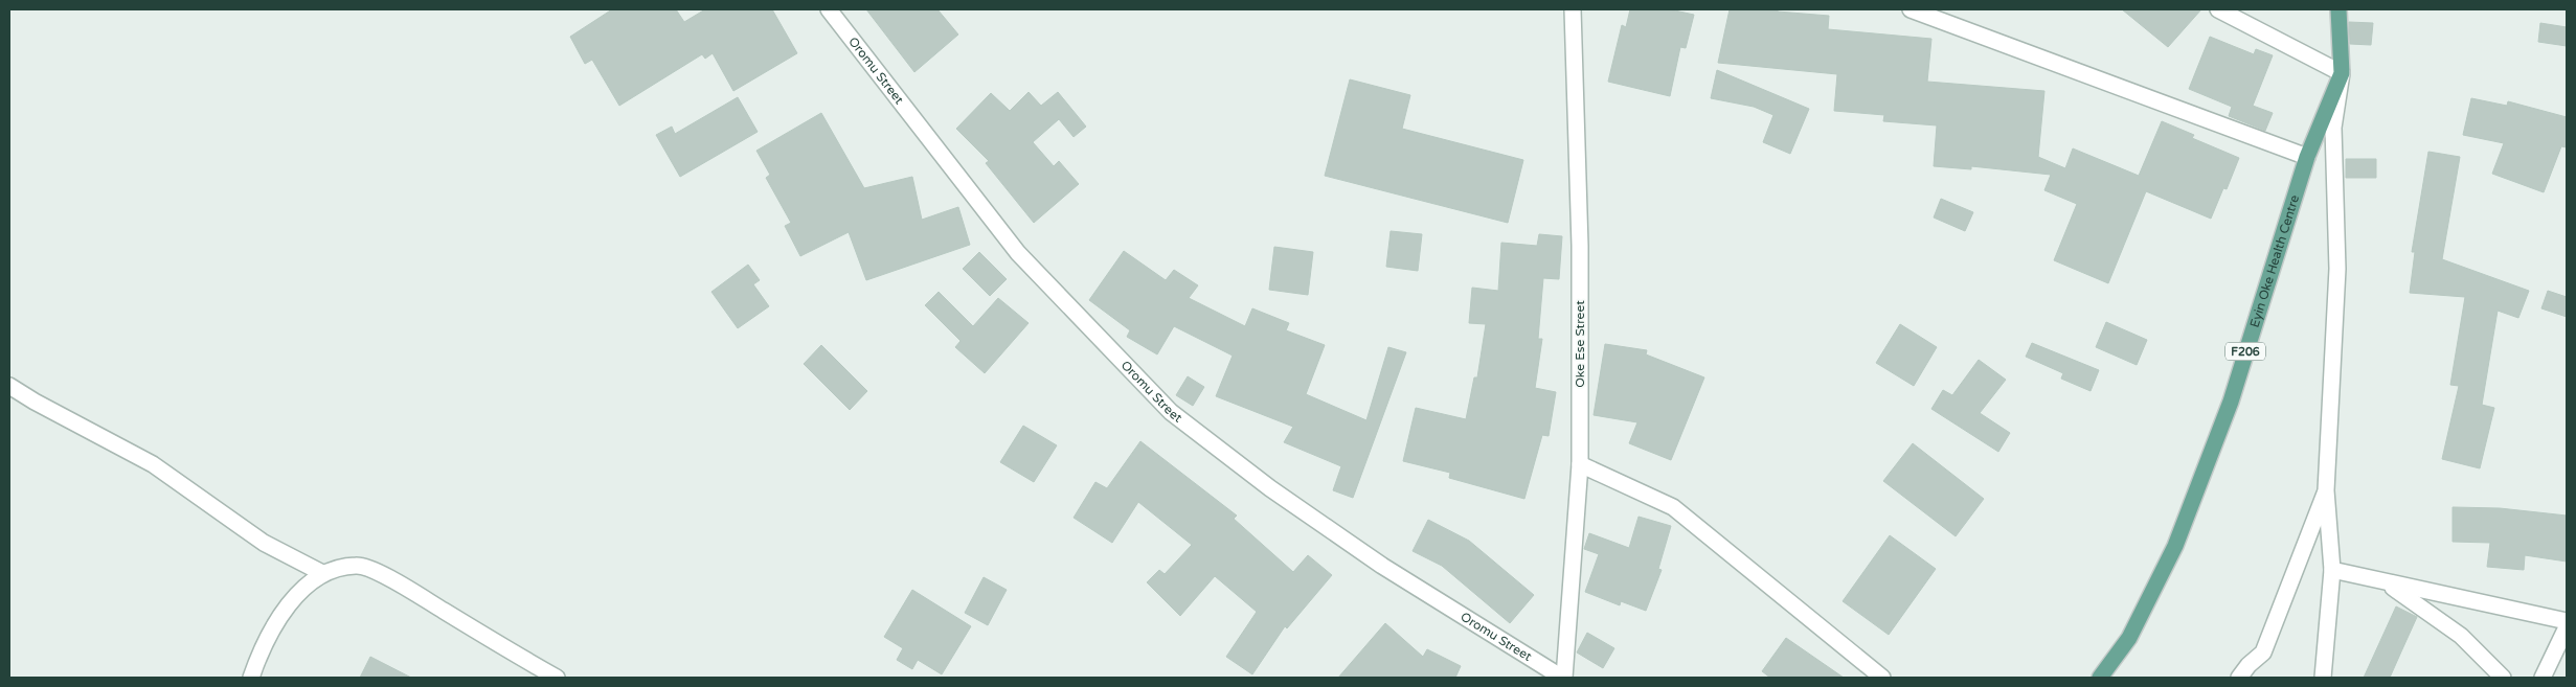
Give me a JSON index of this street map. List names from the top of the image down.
{
  "streets": {
    "main road": ["Eyin Oke Health Centre", "F206"],
    "street": ["Oromu Street", "Oke Ese Street"]
  },
  "crossings": [
    ["Oromu Street", "Oke Ese Street"]
  ]
}
